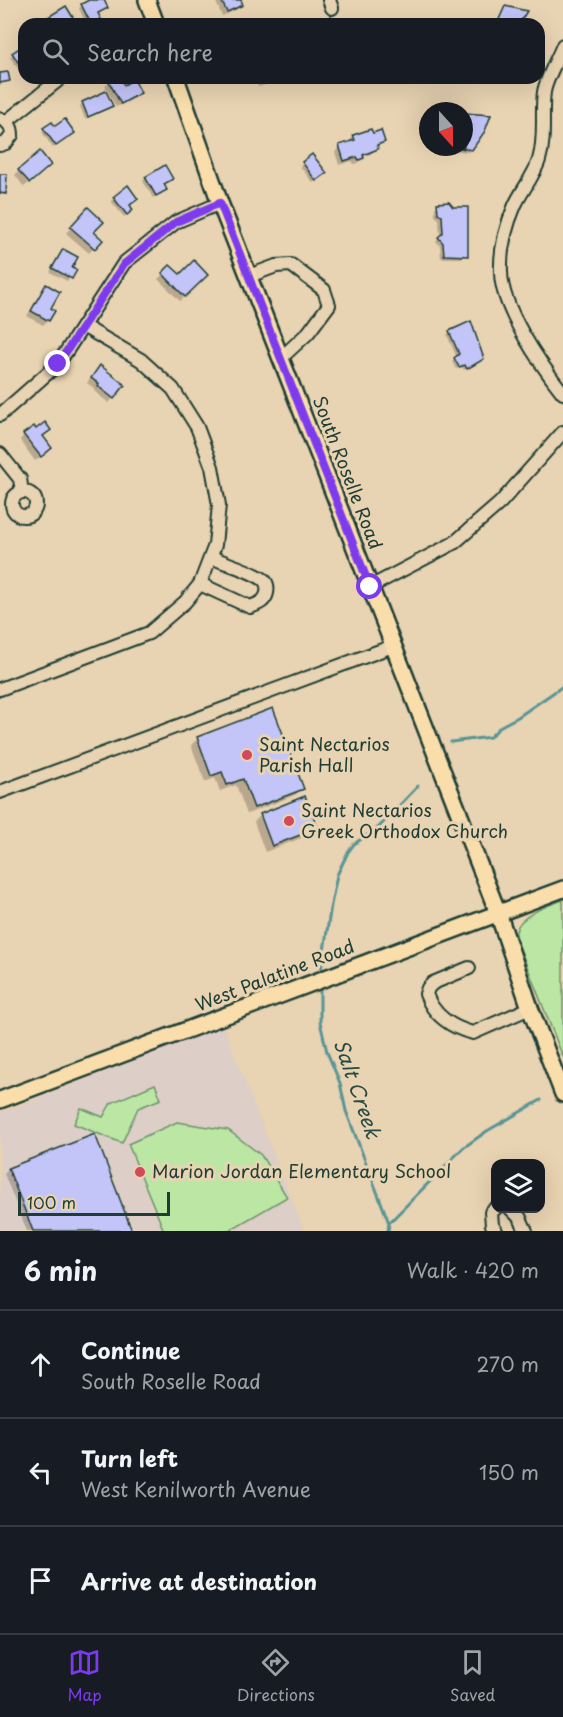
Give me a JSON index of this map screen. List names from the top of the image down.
{
  "streets": {
    "main road": ["South Roselle Road", "West Palatine Road"]
  },
  "crossings": [
    ["South Roselle Road", "West Palatine Road"]
  ],
  "water": ["Salt Creek"],
  "places": ["Saint Nectarios Parish Hall", "Saint Nectarios Greek Orthodox Church", "Marion Jordan Elementary School"],
  "scale_bar": "100 m",
  "north": "bottom",
  "page": {
    "search": "Search here",
    "scale": "100 m",
    "heading": ["6 min", "Walk · 420 m"],
    "list": [
      ["Continue", "South Roselle Road", "270 m"],
      ["Turn left", "West Kenilworth Avenue", "150 m"],
      "Arrive at destination"
    ],
    "nav": ["Map", "Directions", "Saved"]
  }
}
